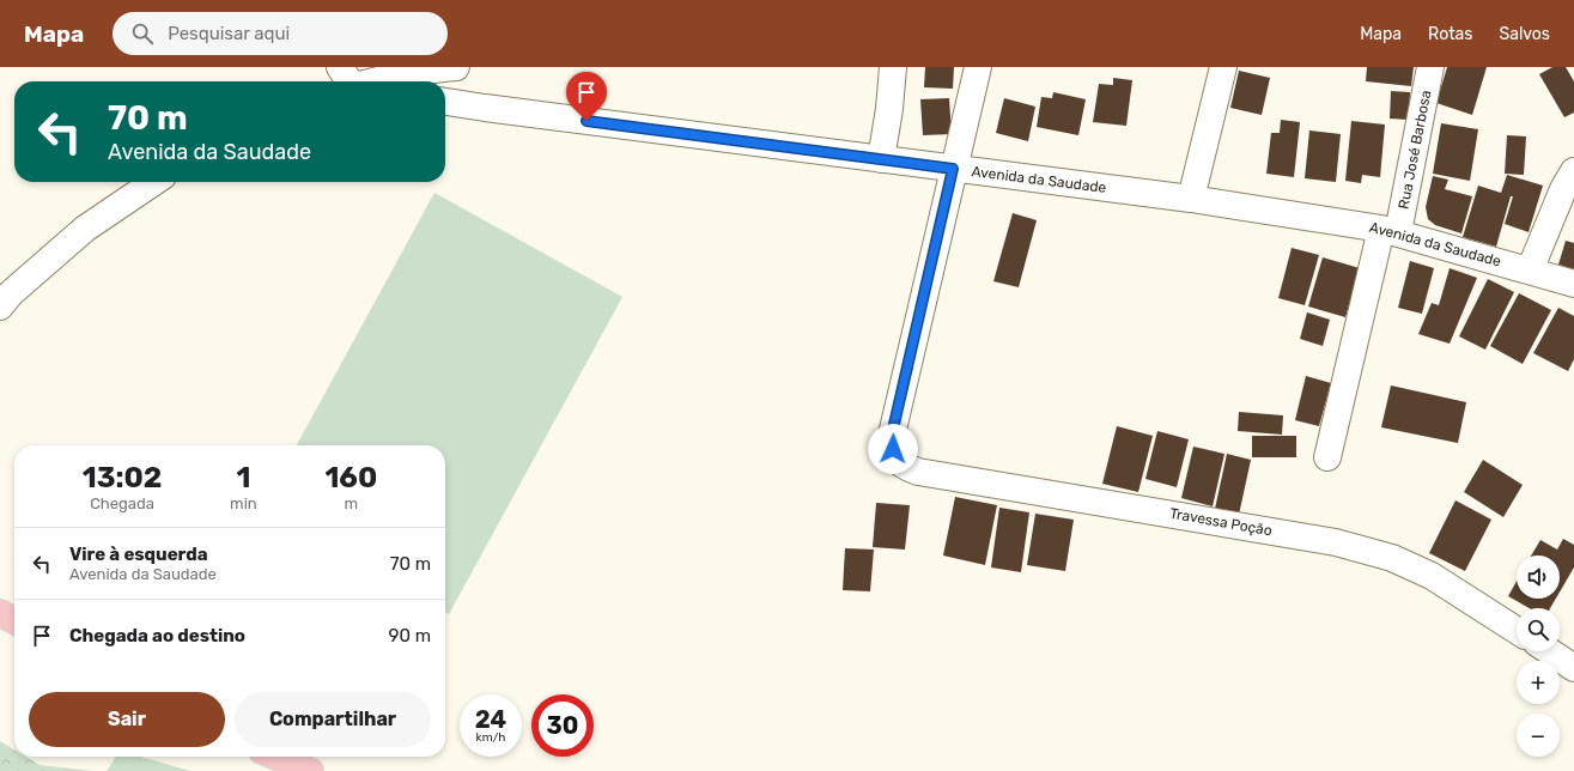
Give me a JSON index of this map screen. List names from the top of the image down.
{
  "streets": {
    "street": ["Rua José Barbosa", "Avenida da Saudade", "Travessa Poção"]
  },
  "crossings": [
    ["Rua José Barbosa", "Avenida da Saudade"],
    ["Avenida da Saudade", "Travessa Poção"]
  ],
  "page": {
    "header": "Mapa",
    "search": "Pesquisar aqui",
    "nav": ["Mapa", "Rotas", "Salvos"],
    "turn": ["70 m", "Avenida da Saudade"],
    "eta": [
      "13:02",
      "Chegada",
      "1",
      "min",
      "160",
      "m"
    ],
    "list": [
      {
        "name": "Vire à esquerda",
        "note": "Avenida da Saudade",
        "value": "70 m"
      },
      {
        "name": "Chegada ao destino",
        "value": "90 m"
      }
    ],
    "map_buttons": ["+", "−"],
    "buttons": ["Sair", "Compartilhar"],
    "speed": "24 km/h",
    "limit": "30"
  }
}
